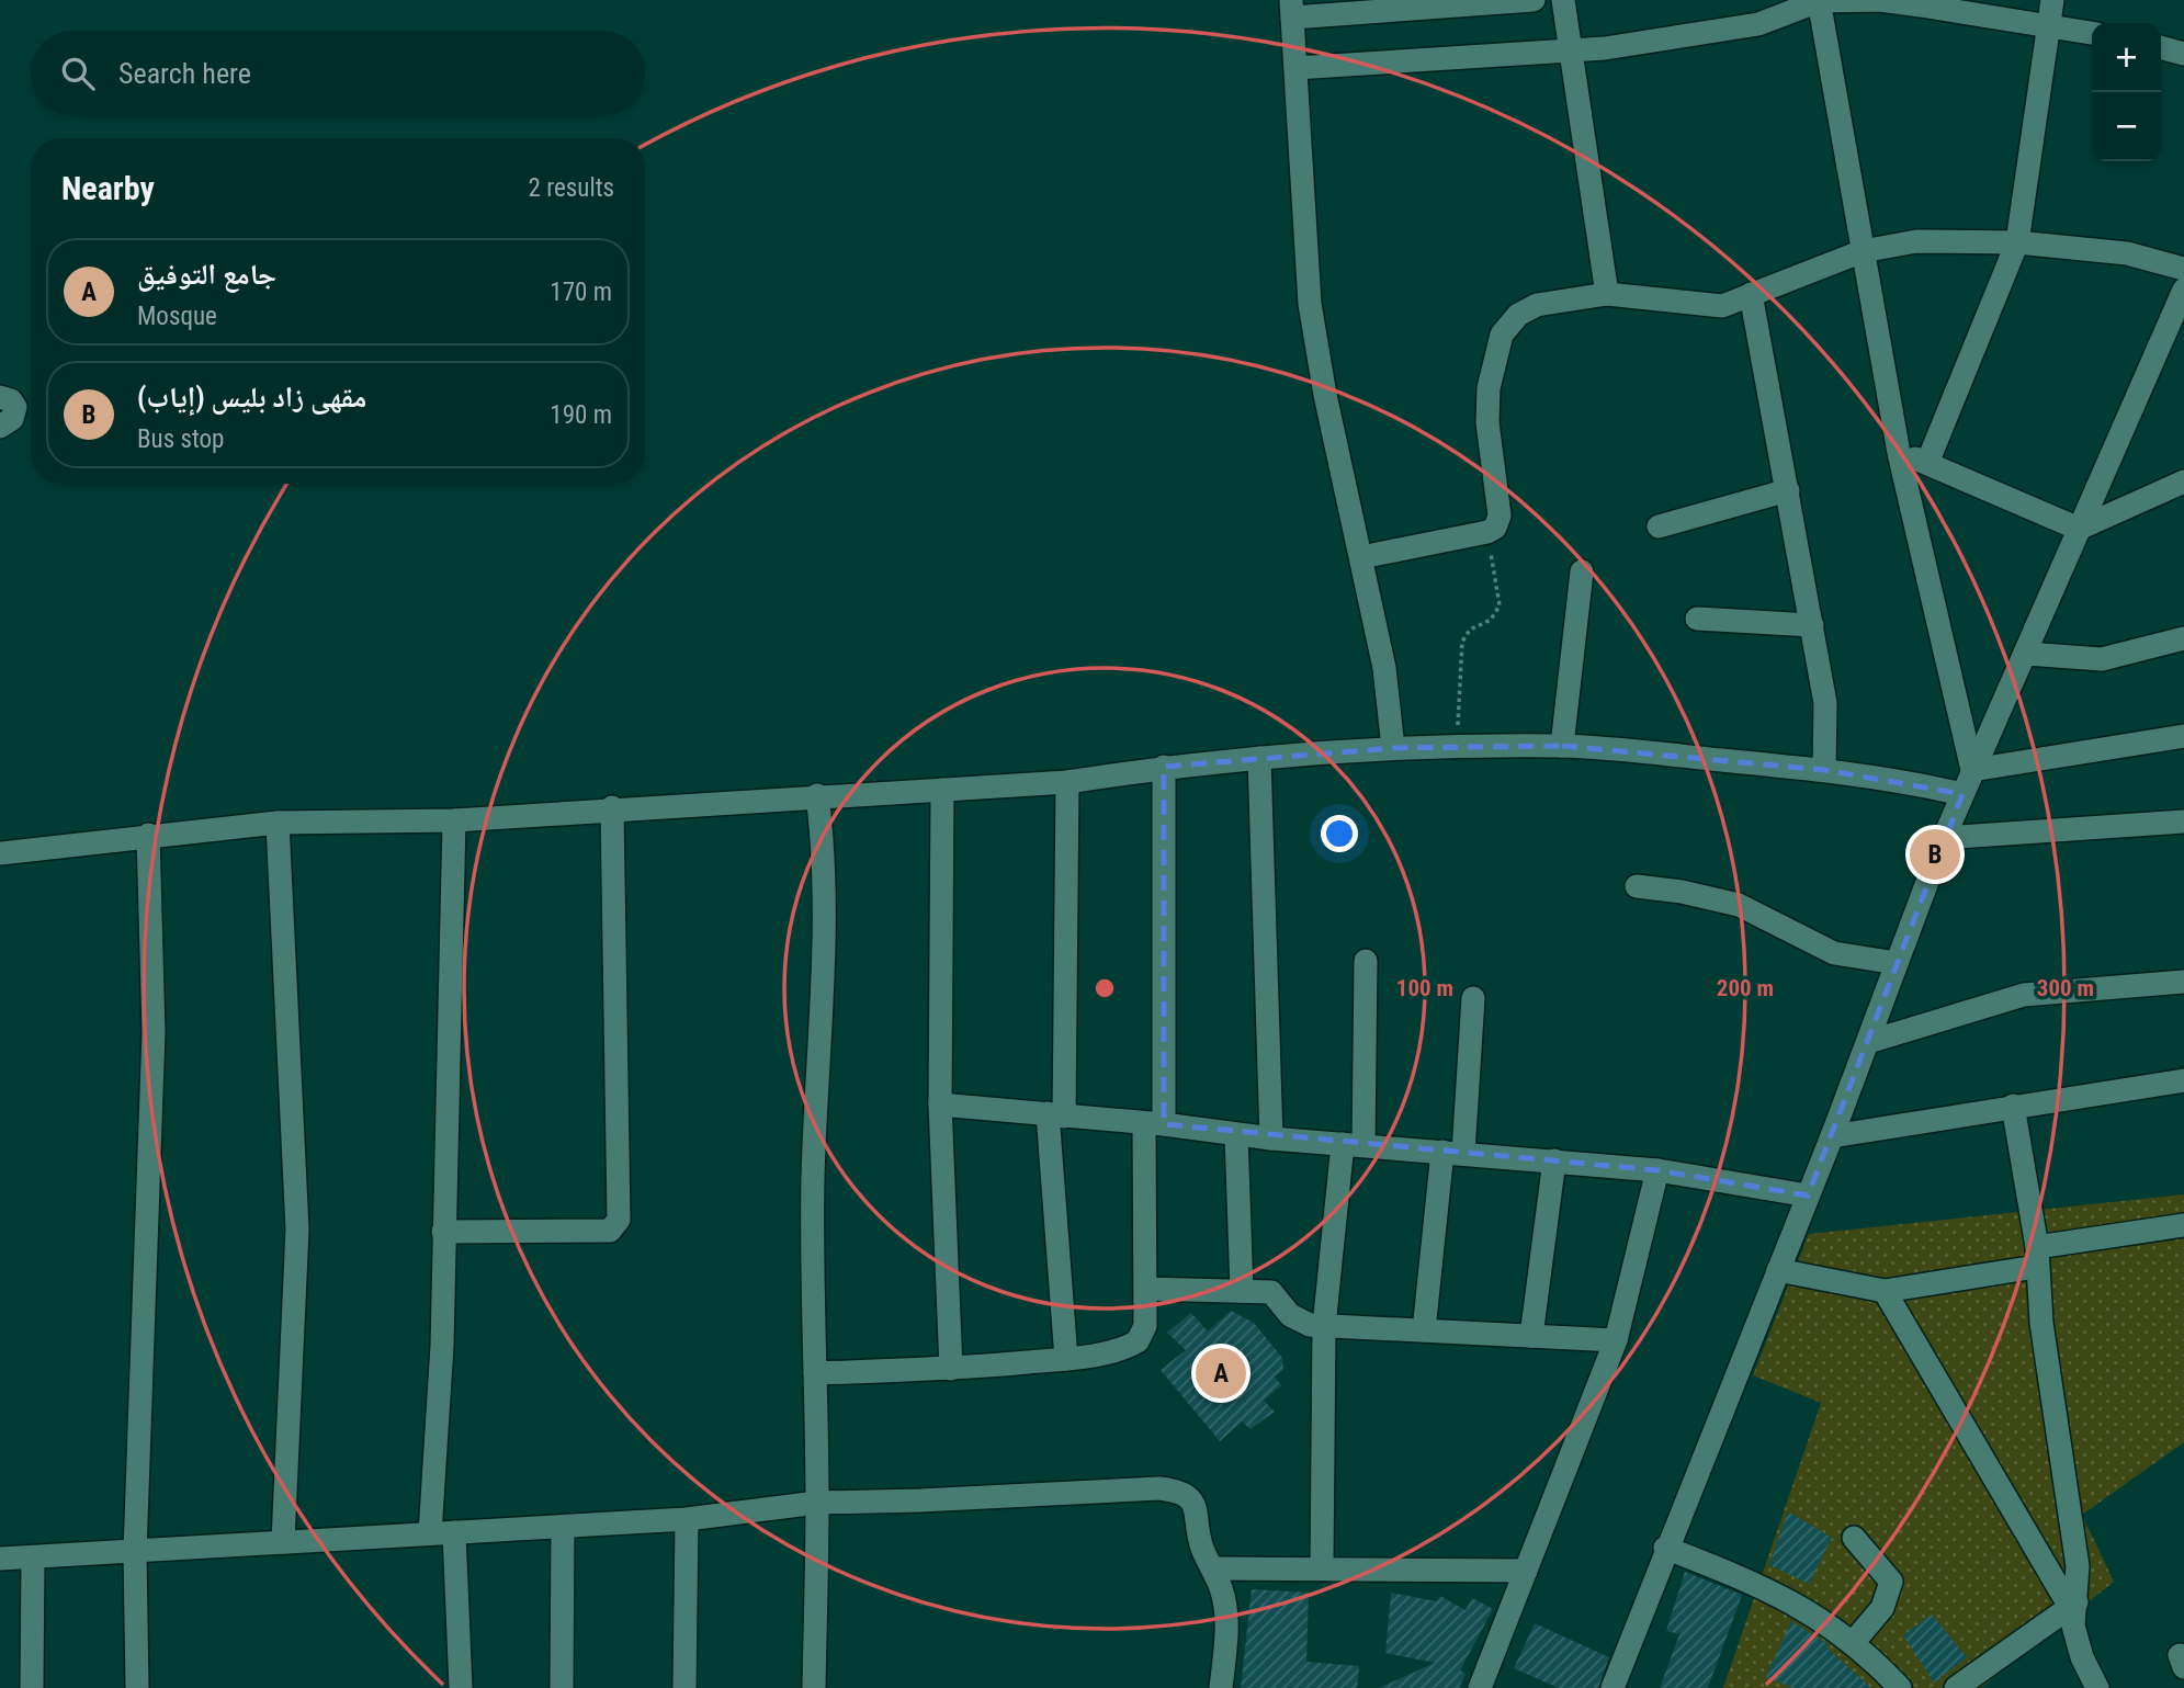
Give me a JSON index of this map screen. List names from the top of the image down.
{
  "page": {
    "map_buttons": ["+", "−"],
    "search": "Search here",
    "heading": ["Nearby", "2 results"],
    "list": [
      {
        "mark": "A",
        "name": "جامع التوفيق",
        "note": "Mosque",
        "value": "170 m"
      },
      {
        "mark": "B",
        "name": "مقهى زاد بليس (إياب)",
        "note": "Bus stop",
        "value": "190 m"
      }
    ],
    "pins": ["B", "A"]
  },
  "rings": ["100 m", "200 m", "300 m"]
}
